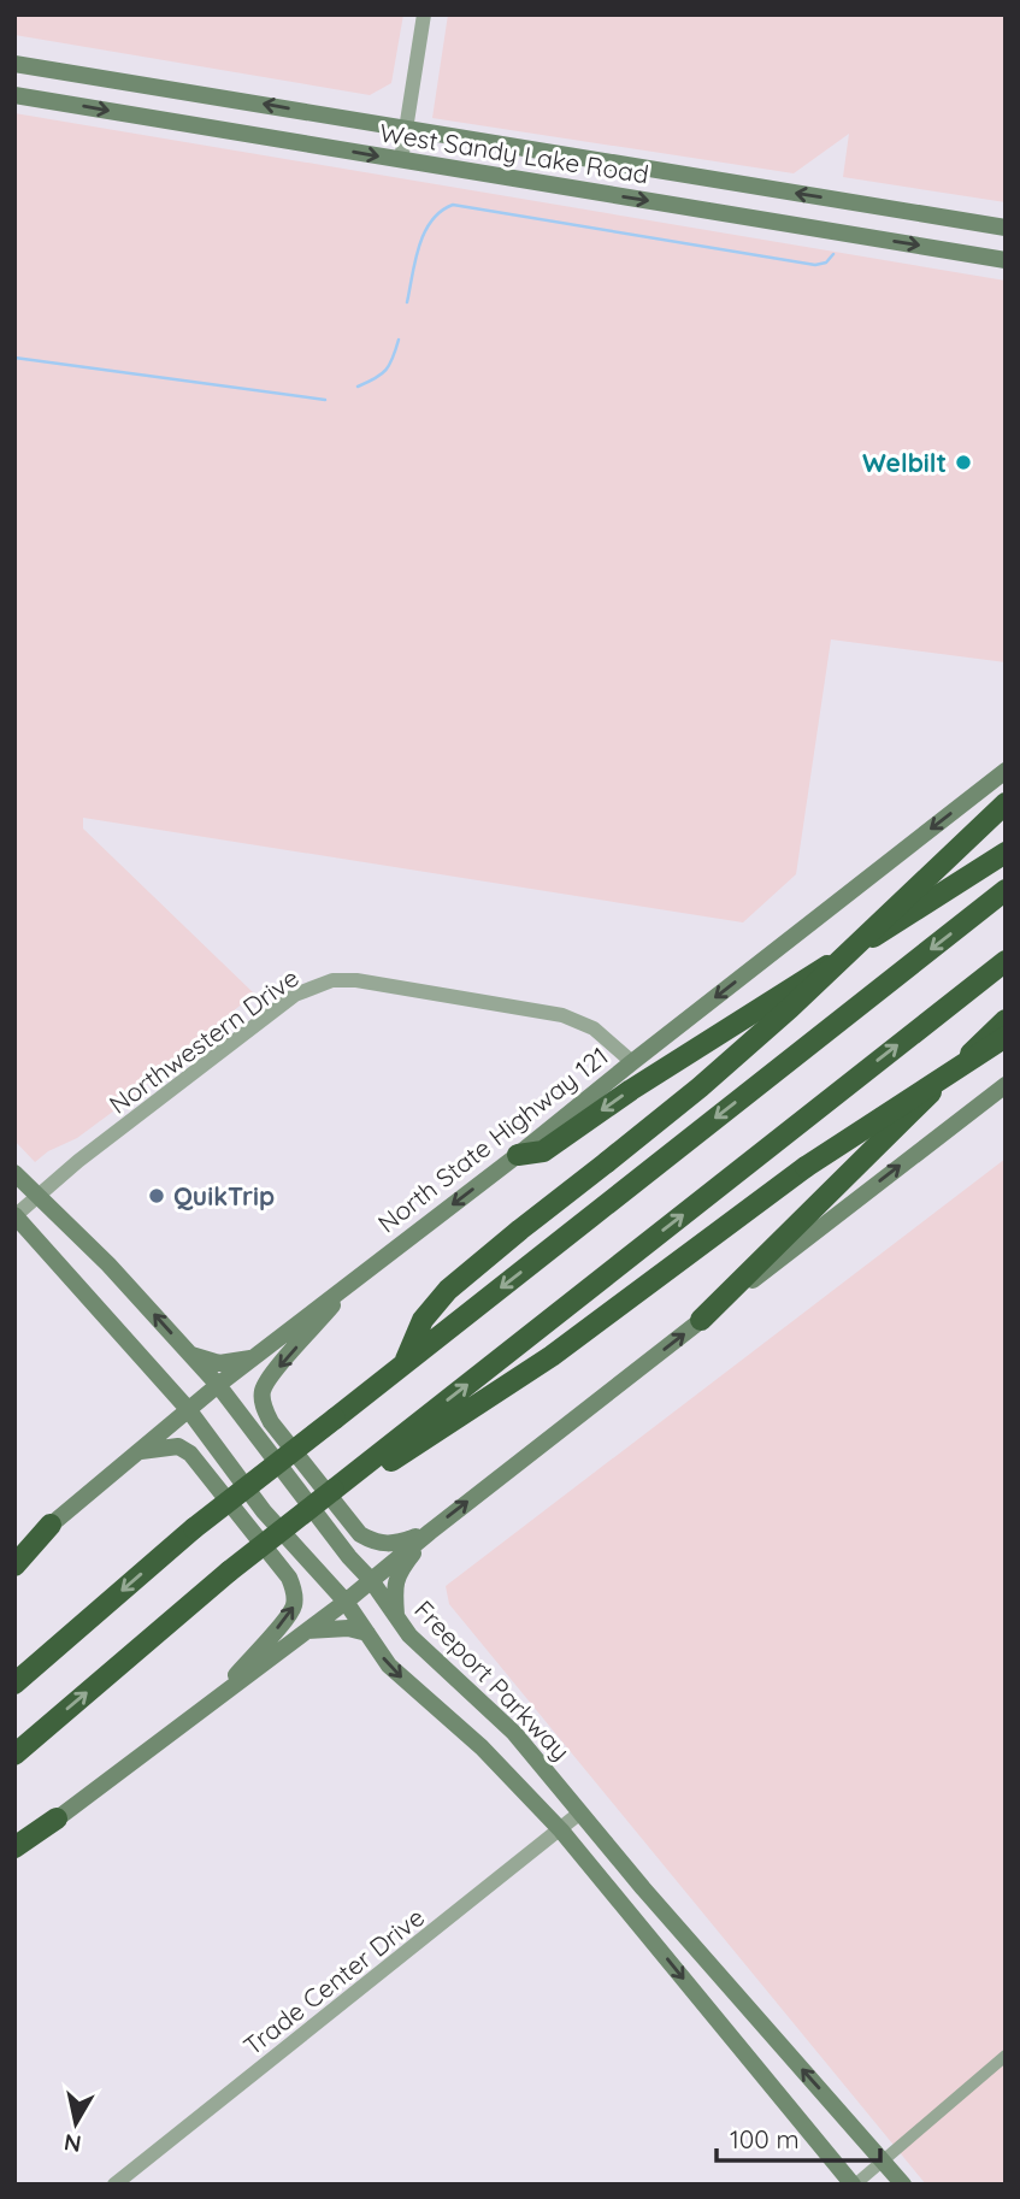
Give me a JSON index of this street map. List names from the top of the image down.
{
  "streets": {
    "main road": ["West Sandy Lake Road", "North State Highway 121", "Freeport Parkway"],
    "street": ["Northwestern Drive", "Trade Center Drive"]
  },
  "crossings": [
    ["Northwestern Drive", "North State Highway 121"],
    ["Northwestern Drive", "Freeport Parkway"],
    ["North State Highway 121", "Freeport Parkway"],
    ["Freeport Parkway", "Trade Center Drive"]
  ],
  "one_way": ["North State Highway 121"],
  "places": ["Welbilt", "QuikTrip"],
  "scale_bar": "100 m",
  "north": "bottom"
}
